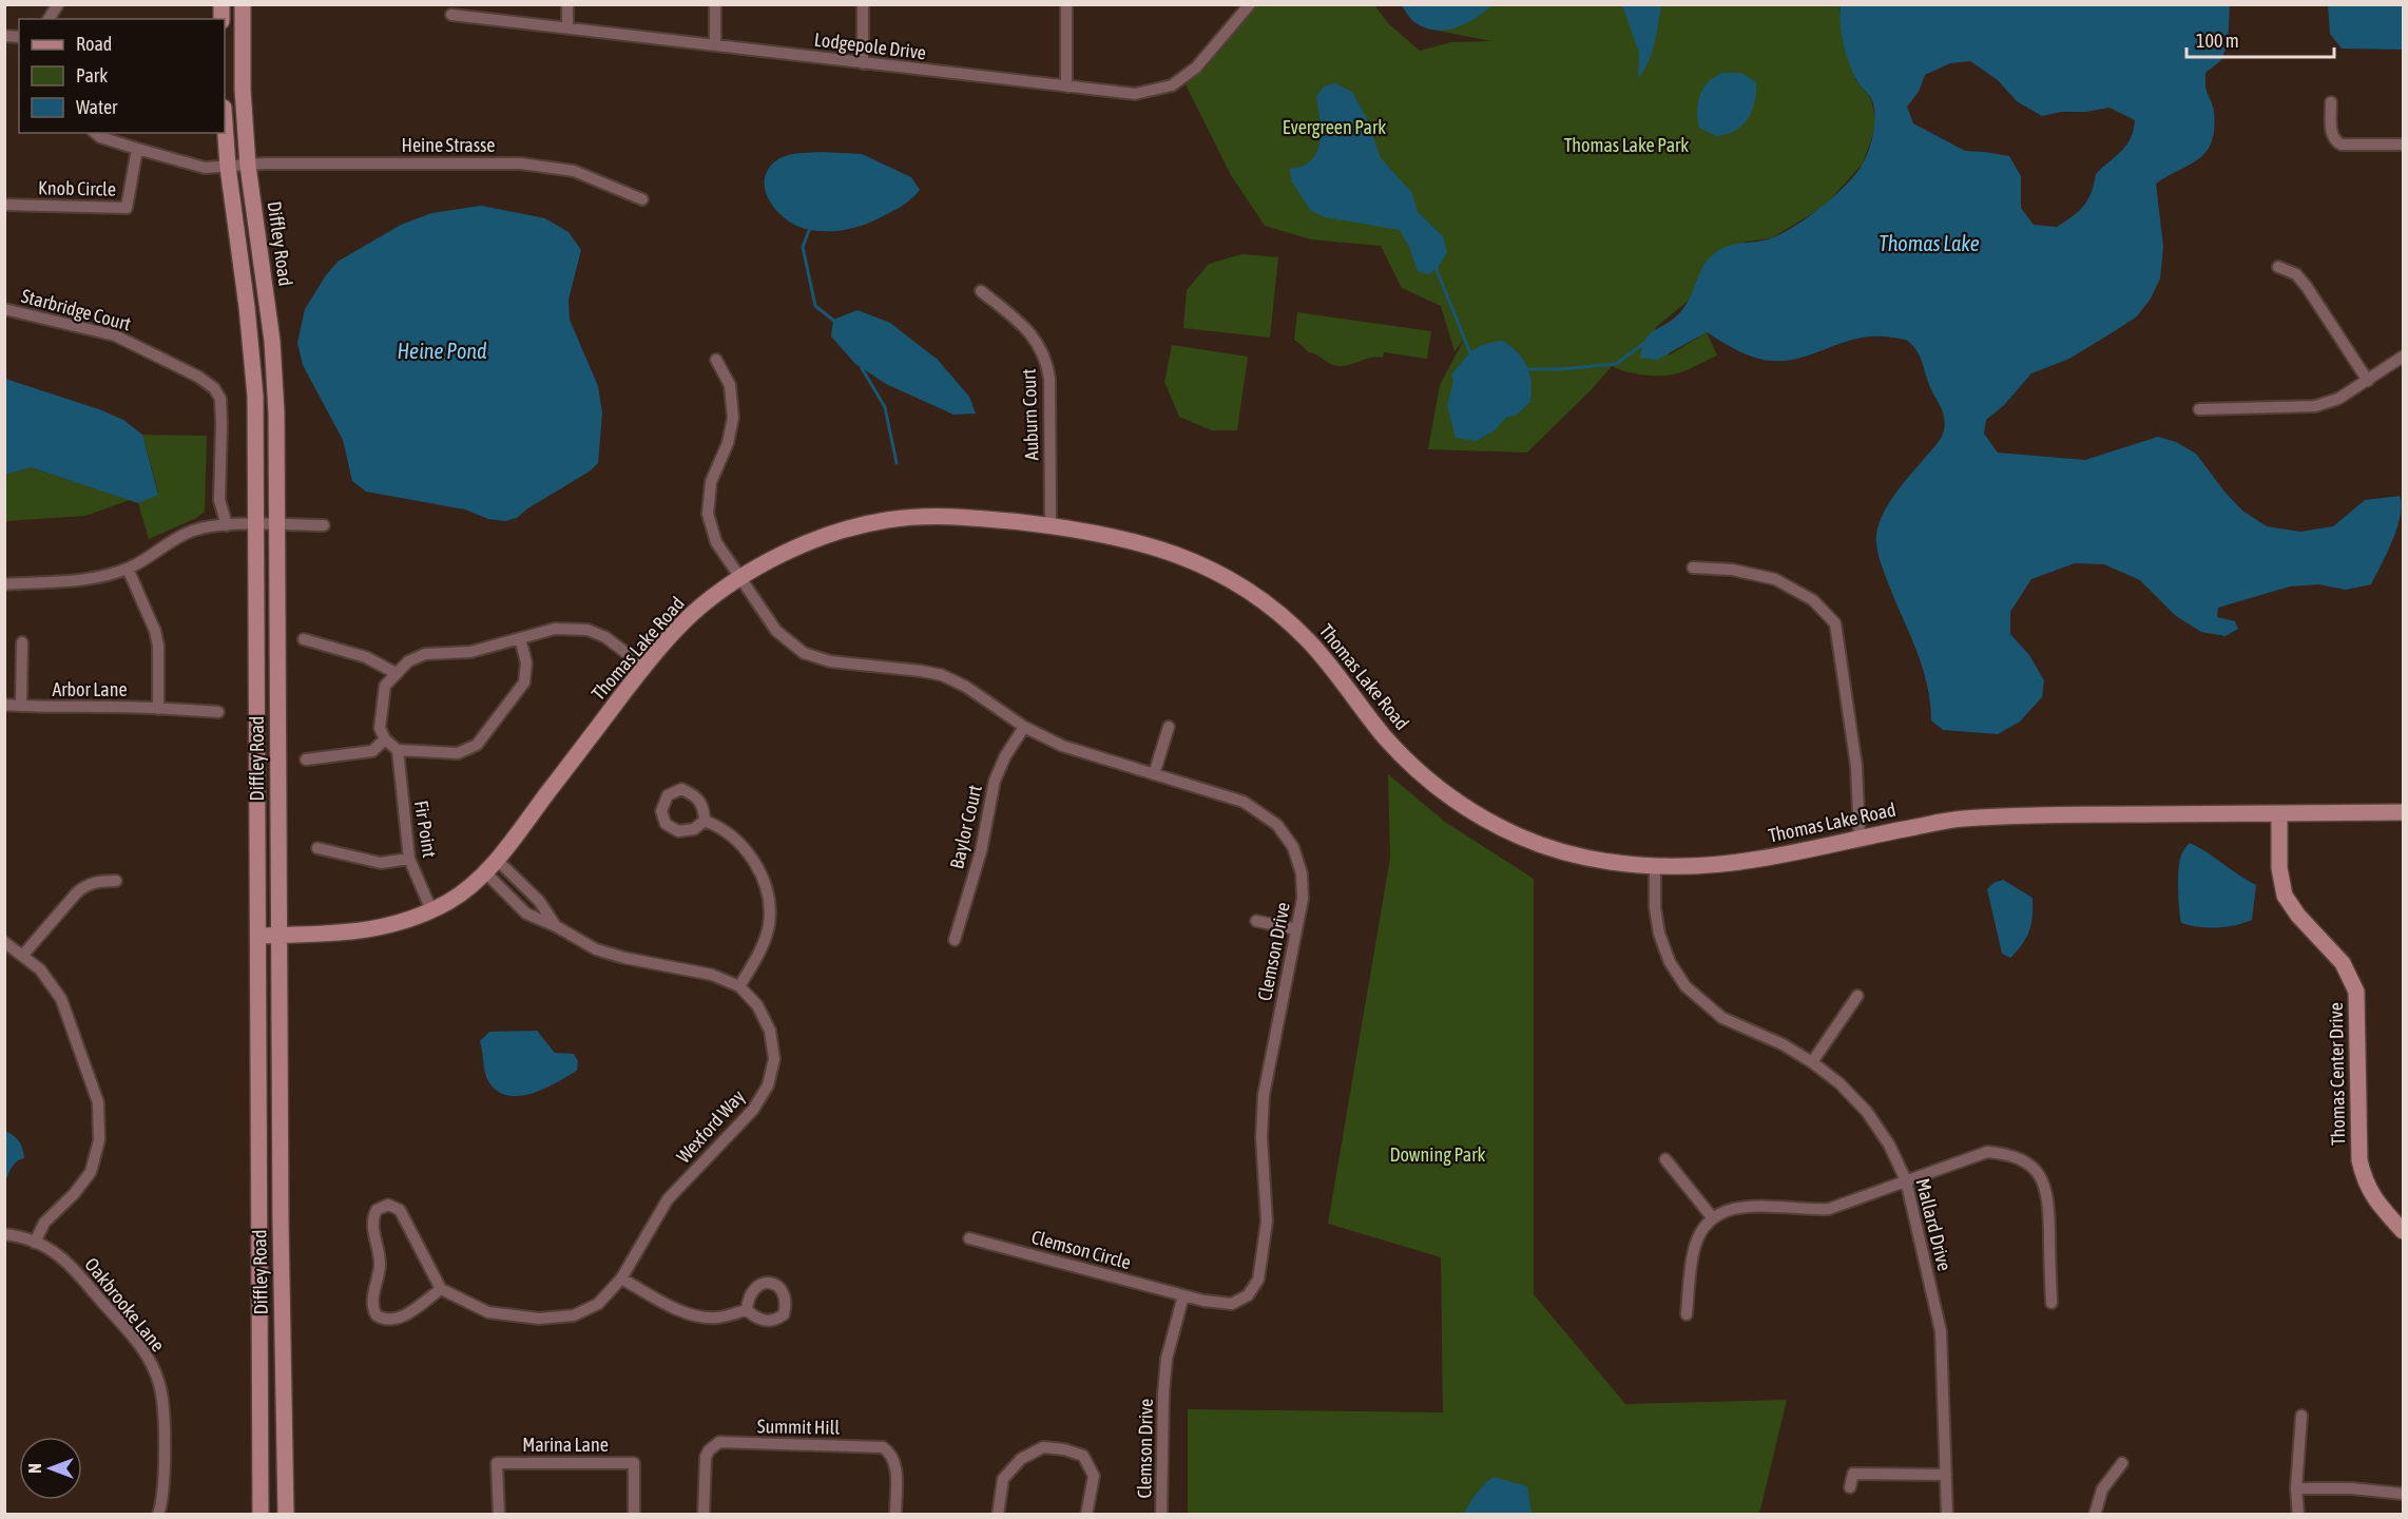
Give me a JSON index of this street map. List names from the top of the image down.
{
  "streets": {
    "main road": ["Diffley Road", "Thomas Lake Road", "Thomas Center Drive"],
    "street": [
      "Lodgepole Drive",
      "Heine Strasse",
      "Knob Circle",
      "Starbridge Court",
      "Auburn Court",
      "Arbor Lane",
      "Baylor Court",
      "Fir Point",
      "Clemson Drive",
      "Wexford Way",
      "Mallard Drive",
      "Clemson Circle",
      "Oakbrooke Lane",
      "Summit Hill",
      "Marina Lane"
    ]
  },
  "crossings": [
    ["Heine Strasse", "Knob Circle"],
    ["Heine Strasse", "Diffley Road"],
    ["Diffley Road", "Thomas Lake Road"],
    ["Auburn Court", "Thomas Lake Road"],
    ["Thomas Lake Road", "Fir Point"],
    ["Thomas Lake Road", "Clemson Drive"],
    ["Thomas Lake Road", "Thomas Center Drive"],
    ["Thomas Lake Road", "Wexford Way"],
    ["Thomas Lake Road", "Mallard Drive"],
    ["Baylor Court", "Clemson Drive"],
    ["Clemson Drive", "Clemson Circle"]
  ],
  "water": ["Thomas Lake", "Heine Pond"],
  "parks": ["Evergreen Park", "Thomas Lake Park", "Downing Park"],
  "legend": ["Road", "Park", "Water"],
  "scale_bar": "100 m",
  "north": "left"
}
